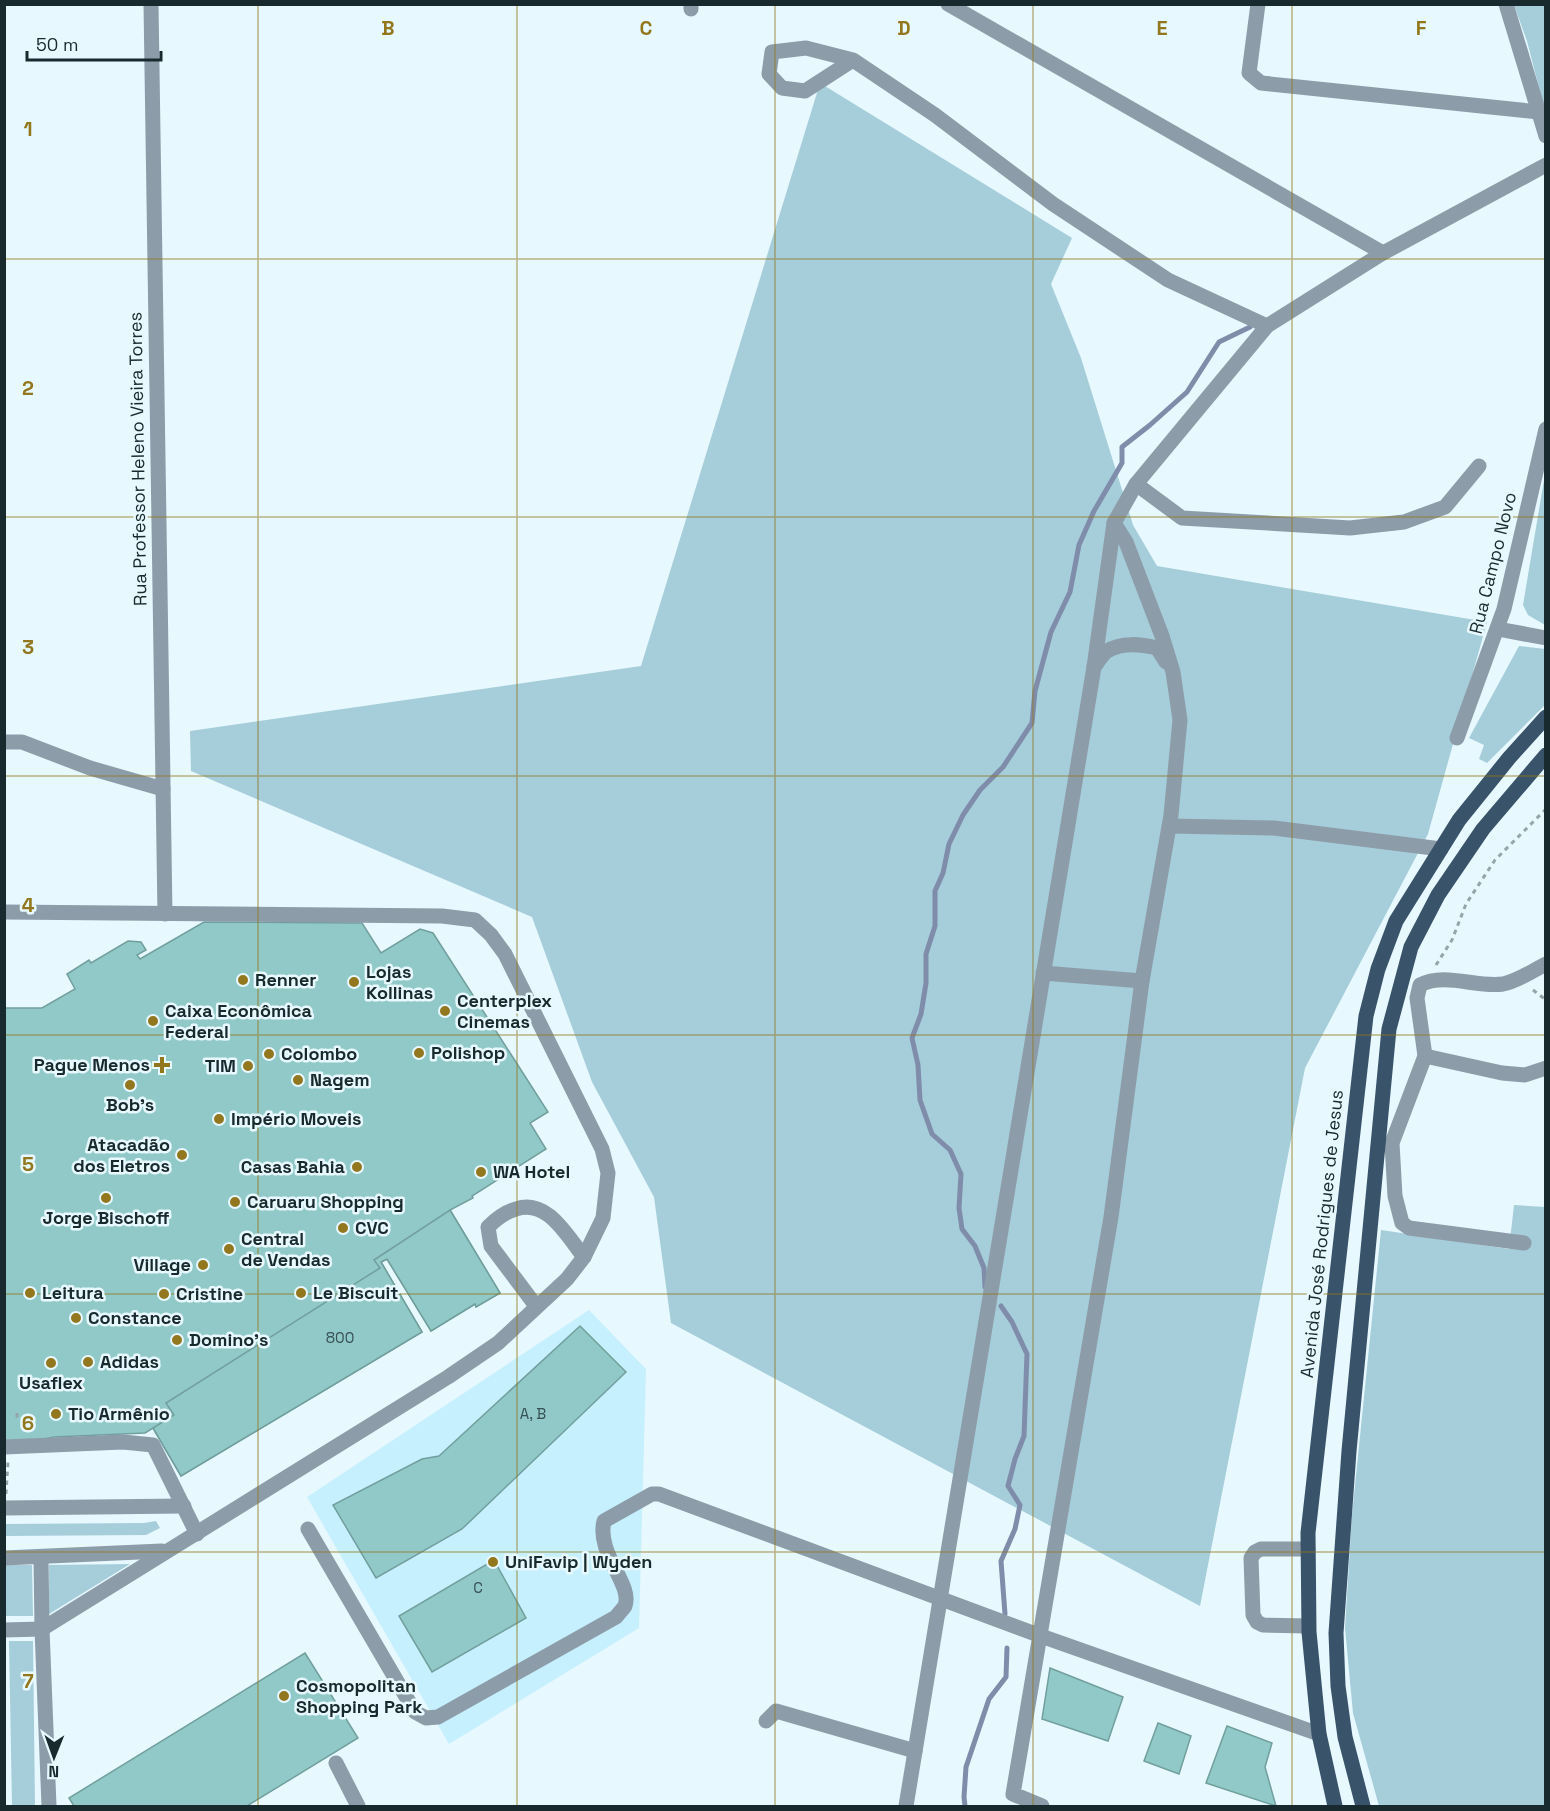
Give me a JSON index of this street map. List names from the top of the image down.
{
  "streets": {
    "main road": ["Avenida José Rodrigues de Jesus"],
    "street": ["Rua Professor Heleno Vieira Torres", "Rua Campo Novo"]
  },
  "places": {
    "other": [
      "Renner",
      "Lojas Kollinas",
      "Centerplex Cinemas",
      "Caixa Econômica Federal",
      "Polishop",
      "Colombo",
      "TIM",
      "Nagem",
      "Bob's",
      "Império Moveis",
      "Atacadão dos Eletros",
      "Casas Bahia",
      "WA Hotel",
      "Jorge Bischoff",
      "Caruaru Shopping",
      "CVC",
      "Central de Vendas",
      "Village",
      "Leitura",
      "Le Biscuit",
      "Cristine",
      "Constance",
      "Domino's",
      "Adidas",
      "Usaflex",
      "Tio Armênio",
      "UniFavip | Wyden",
      "Cosmopolitan Shopping Park"
    ],
    "health": ["Pague Menos"]
  },
  "house_numbers": ["800", "A, B", "C"],
  "scale_bar": "50 m",
  "north": "bottom",
  "grid": {
    "columns": [
      "B",
      "C",
      "D",
      "E",
      "F"
    ],
    "rows": [
      "1",
      "2",
      "3",
      "4",
      "5",
      "6",
      "7"
    ]
  }
}
